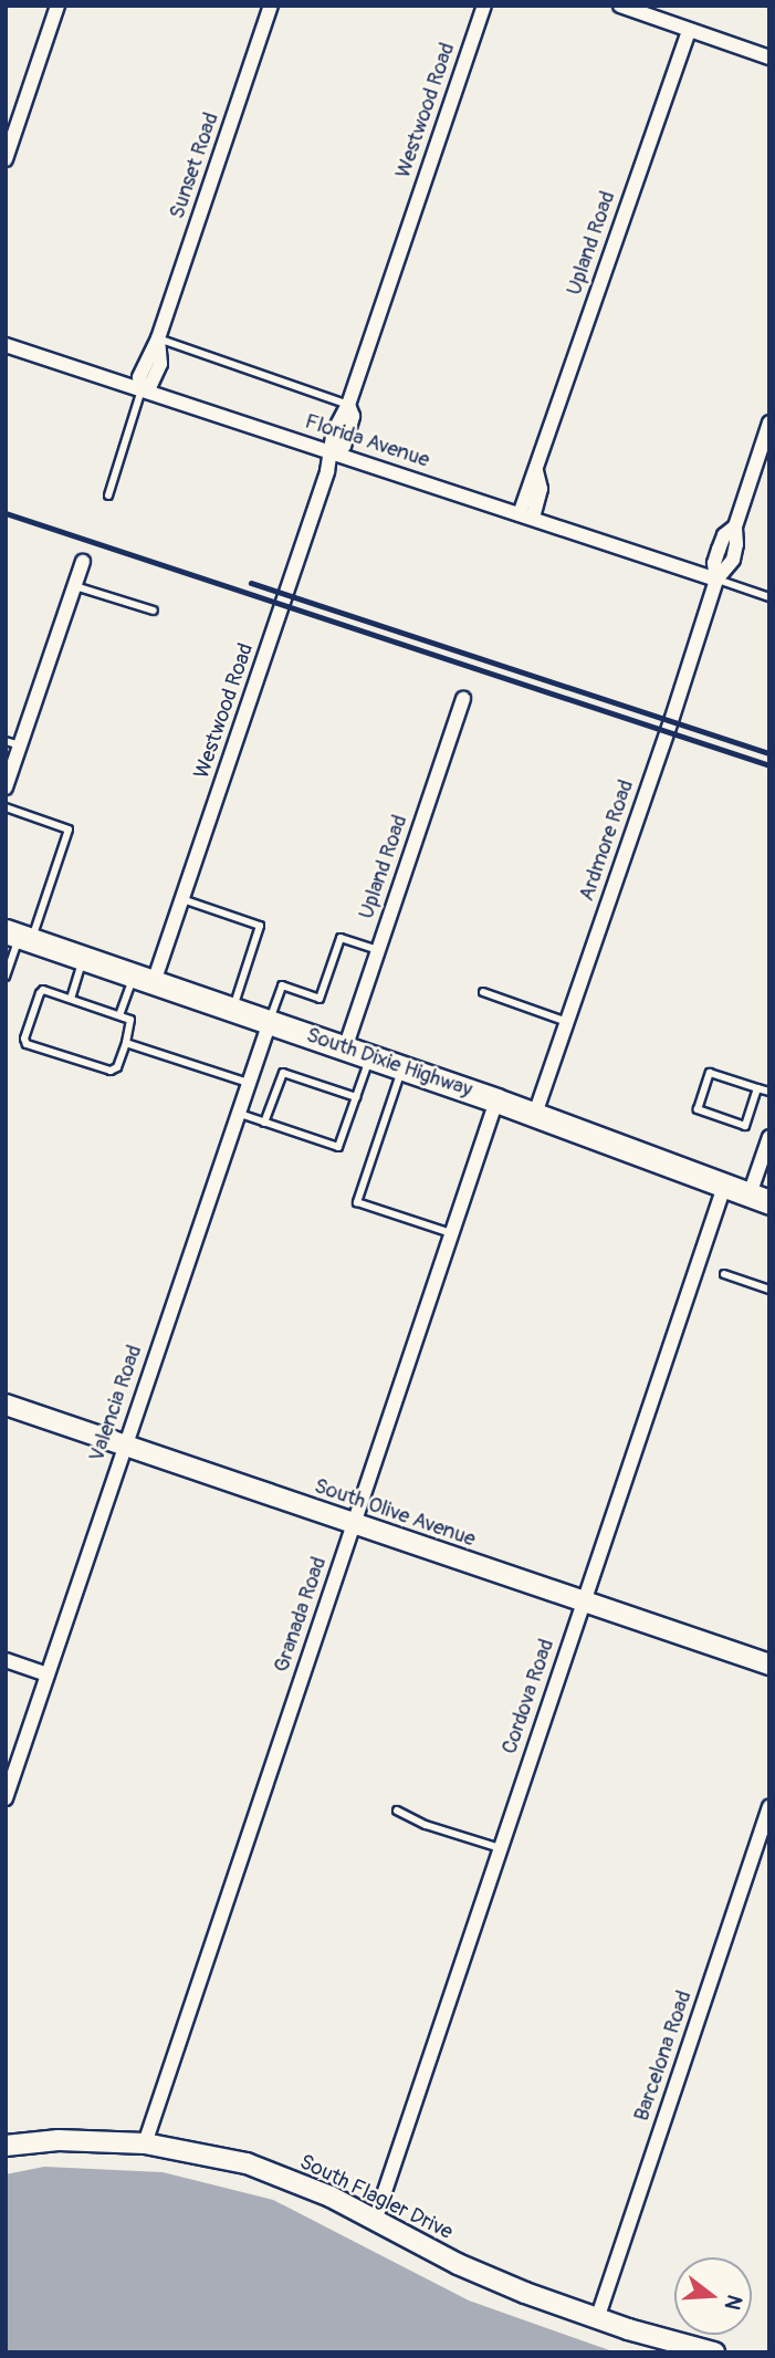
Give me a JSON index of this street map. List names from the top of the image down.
{
  "streets": {
    "main road": ["South Dixie Highway"],
    "street": [
      "Westwood Road",
      "Sunset Road",
      "Upland Road",
      "Florida Avenue",
      "Ardmore Road",
      "Valencia Road",
      "South Olive Avenue",
      "Granada Road",
      "Cordova Road",
      "Barcelona Road",
      "South Flagler Drive"
    ]
  },
  "crossings": [
    ["Westwood Road", "Florida Avenue"],
    ["Westwood Road", "South Dixie Highway"],
    ["Sunset Road", "Florida Avenue"],
    ["Upland Road", "Florida Avenue"],
    ["Upland Road", "South Dixie Highway"],
    ["Florida Avenue", "Ardmore Road"],
    ["Ardmore Road", "South Dixie Highway"],
    ["South Dixie Highway", "Valencia Road"],
    ["South Dixie Highway", "Granada Road"],
    ["South Dixie Highway", "Cordova Road"],
    ["Valencia Road", "South Olive Avenue"],
    ["South Olive Avenue", "Granada Road"],
    ["South Olive Avenue", "Cordova Road"],
    ["Granada Road", "South Flagler Drive"],
    ["Cordova Road", "South Flagler Drive"],
    ["Barcelona Road", "South Flagler Drive"]
  ],
  "north": "right"
}
